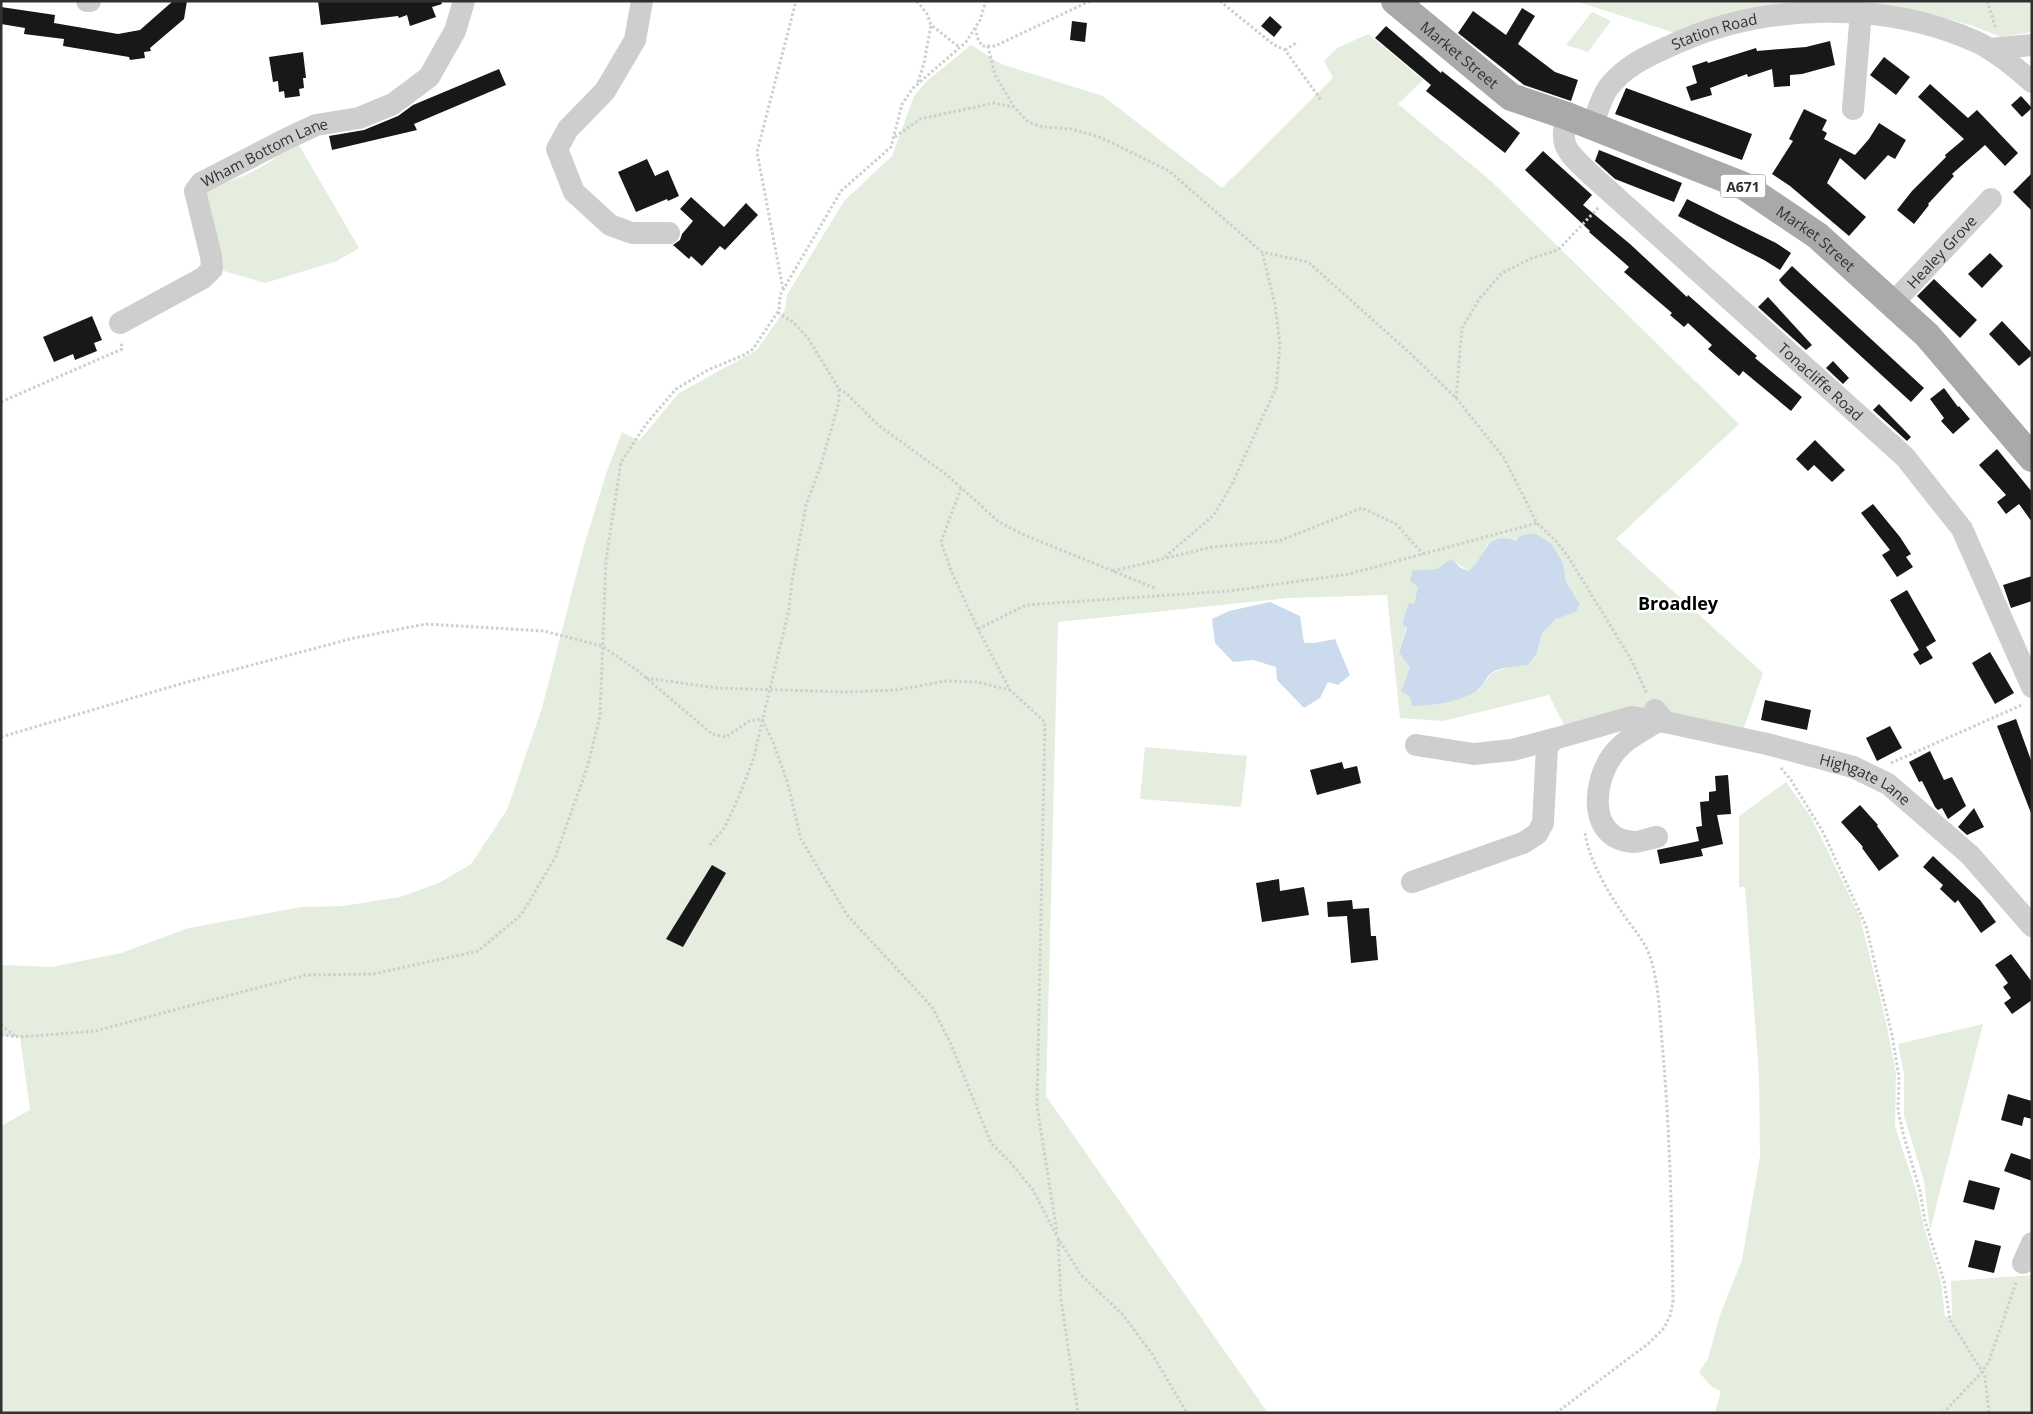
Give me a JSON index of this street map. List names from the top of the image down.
{
  "streets": {
    "main road": ["Market Street", "A671"],
    "street": [
      "Station Road",
      "Wham Bottom Lane",
      "Healey Grove",
      "Tonacliffe Road",
      "Highgate Lane"
    ]
  },
  "crossings": [
    ["Station Road", "Market Street"],
    ["Market Street", "Healey Grove"],
    ["Market Street", "Tonacliffe Road"]
  ],
  "districts": ["Broadley"]
}
